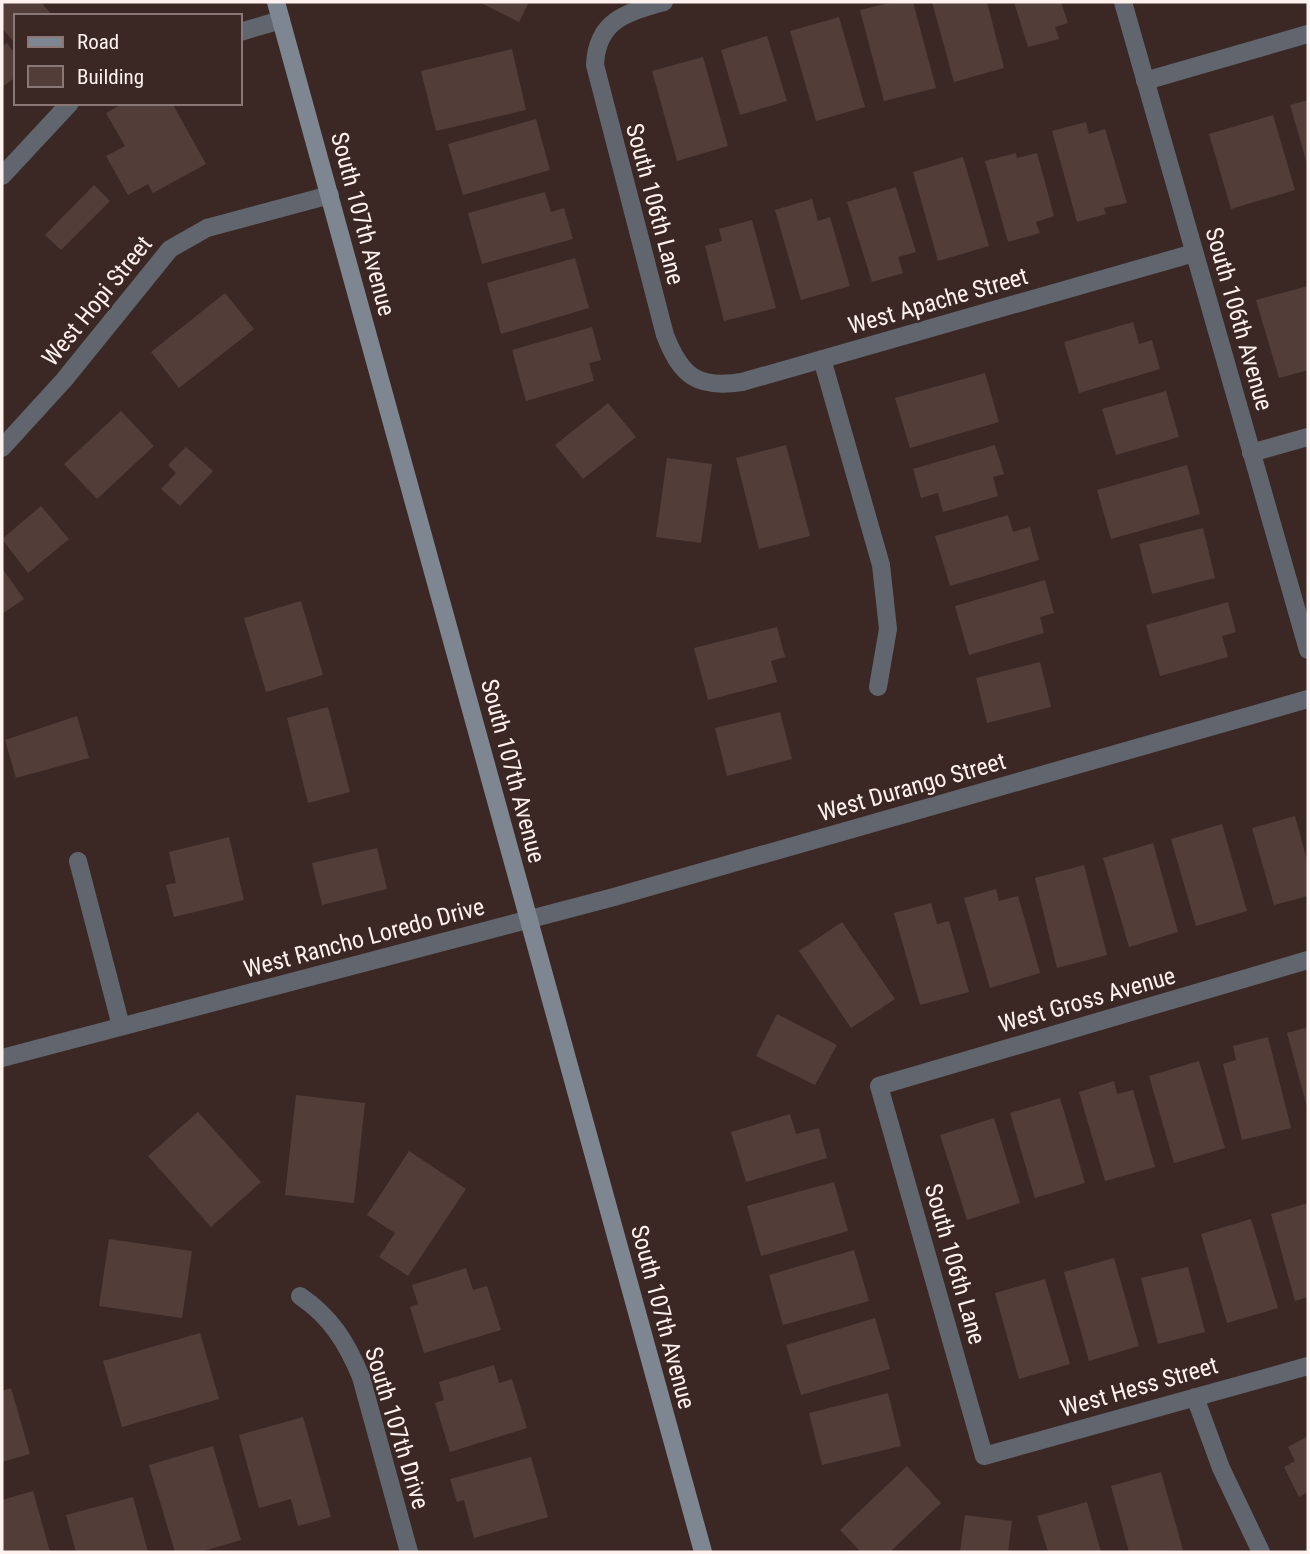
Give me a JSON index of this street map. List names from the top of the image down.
{
  "streets": {
    "main road": ["South 107th Avenue"],
    "street": [
      "South 106th Lane",
      "West Hopi Street",
      "West Apache Street",
      "South 106th Avenue",
      "West Durango Street",
      "West Rancho Loredo Drive",
      "West Gross Avenue",
      "West Hess Street",
      "South 107th Drive"
    ]
  },
  "crossings": [
    ["South 106th Lane", "West Apache Street"],
    ["South 106th Lane", "West Gross Avenue"],
    ["South 106th Lane", "West Hess Street"],
    ["South 107th Avenue", "West Hopi Street"],
    ["South 107th Avenue", "West Durango Street"],
    ["South 107th Avenue", "West Rancho Loredo Drive"],
    ["West Apache Street", "South 106th Avenue"],
    ["West Durango Street", "West Rancho Loredo Drive"]
  ],
  "legend": ["Road", "Building"]
}
